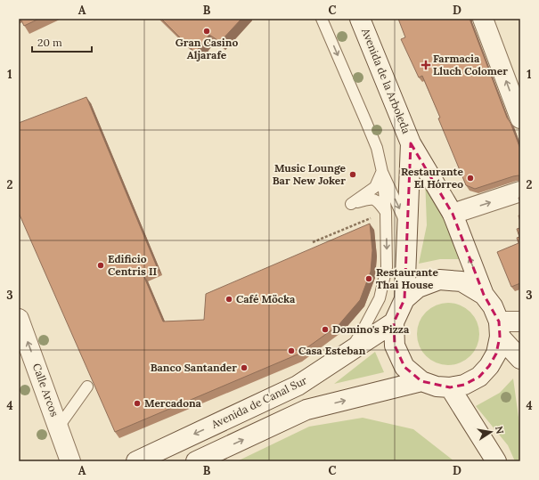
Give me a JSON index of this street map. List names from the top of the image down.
{
  "streets": {
    "main road": ["Avenida de la Arboleda", "Calle Arcos", "Avenida de Canal Sur"]
  },
  "crossings": [
    ["Avenida de la Arboleda", "Avenida de Canal Sur"]
  ],
  "one_way": ["Calle Arcos"],
  "places": {
    "other": [
      "Gran Casino Aljarafe",
      "Music Lounge Bar New Joker",
      "Restaurante El Hórreo",
      "Edificio Centris II",
      "Restaurante Thai House",
      "Café Möcka",
      "Domino's Pizza",
      "Casa Esteban",
      "Banco Santander",
      "Mercadona"
    ],
    "health": ["Farmacia Lluch Colomer"]
  },
  "scale_bar": "20 m",
  "north": "right",
  "grid": {
    "columns": [
      "A",
      "B",
      "C",
      "D"
    ],
    "rows": [
      "1",
      "2",
      "3",
      "4"
    ]
  }
}
